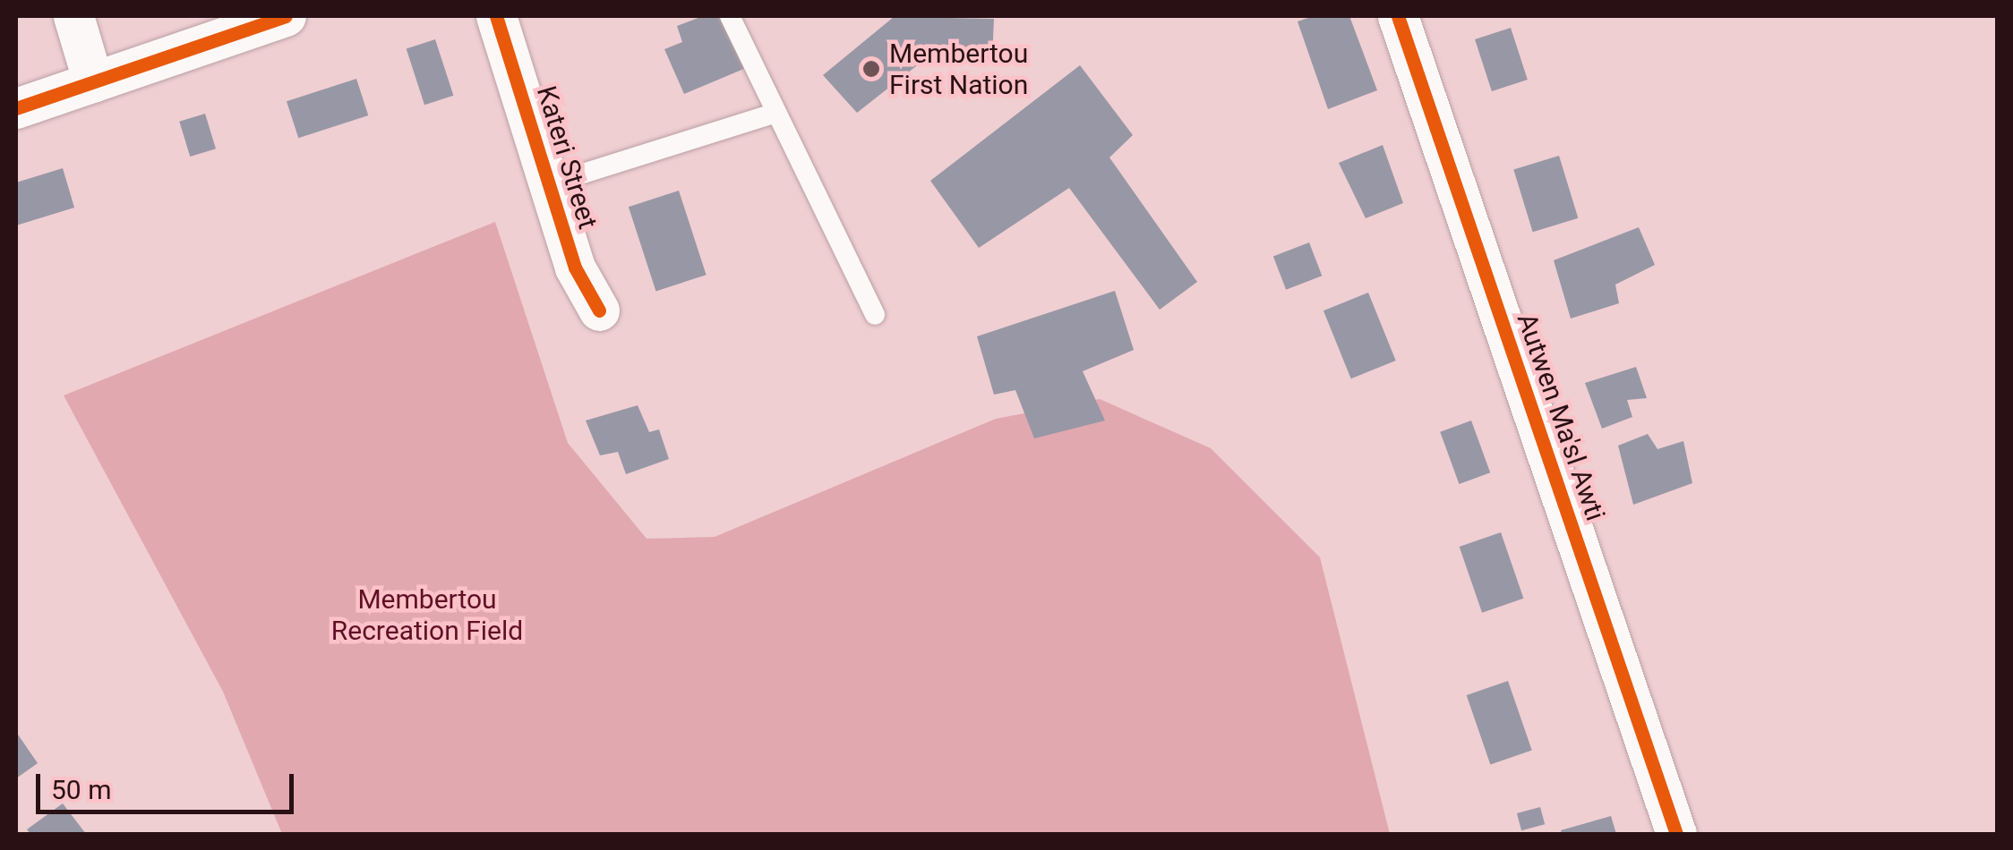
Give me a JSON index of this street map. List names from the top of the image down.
{
  "streets": {
    "street": ["Kateri Street", "Autwen Ma'sl Awti"]
  },
  "parks": ["Membertou Recreation Field"],
  "places": ["Membertou First Nation"],
  "scale_bar": "50 m"
}
